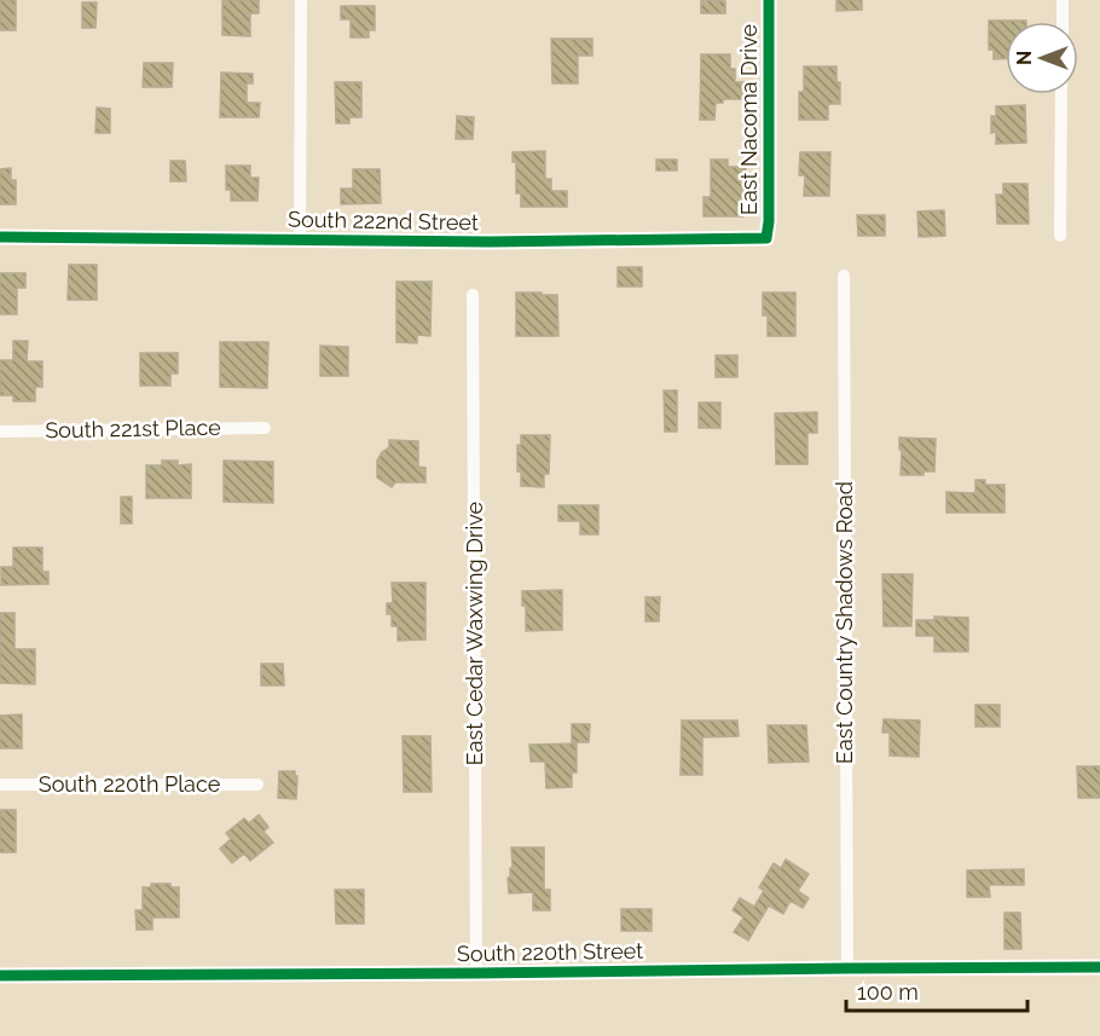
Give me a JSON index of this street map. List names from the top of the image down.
{
  "streets": {
    "street": [
      "East Nacoma Drive",
      "South 222nd Street",
      "South 221st Place",
      "East Country Shadows Road",
      "East Cedar Waxwing Drive",
      "South 220th Place",
      "South 220th Street"
    ]
  },
  "crossings": [
    ["East Nacoma Drive", "South 222nd Street"],
    ["East Country Shadows Road", "South 220th Street"],
    ["East Cedar Waxwing Drive", "South 220th Street"]
  ],
  "scale_bar": "100 m",
  "north": "left"
}
